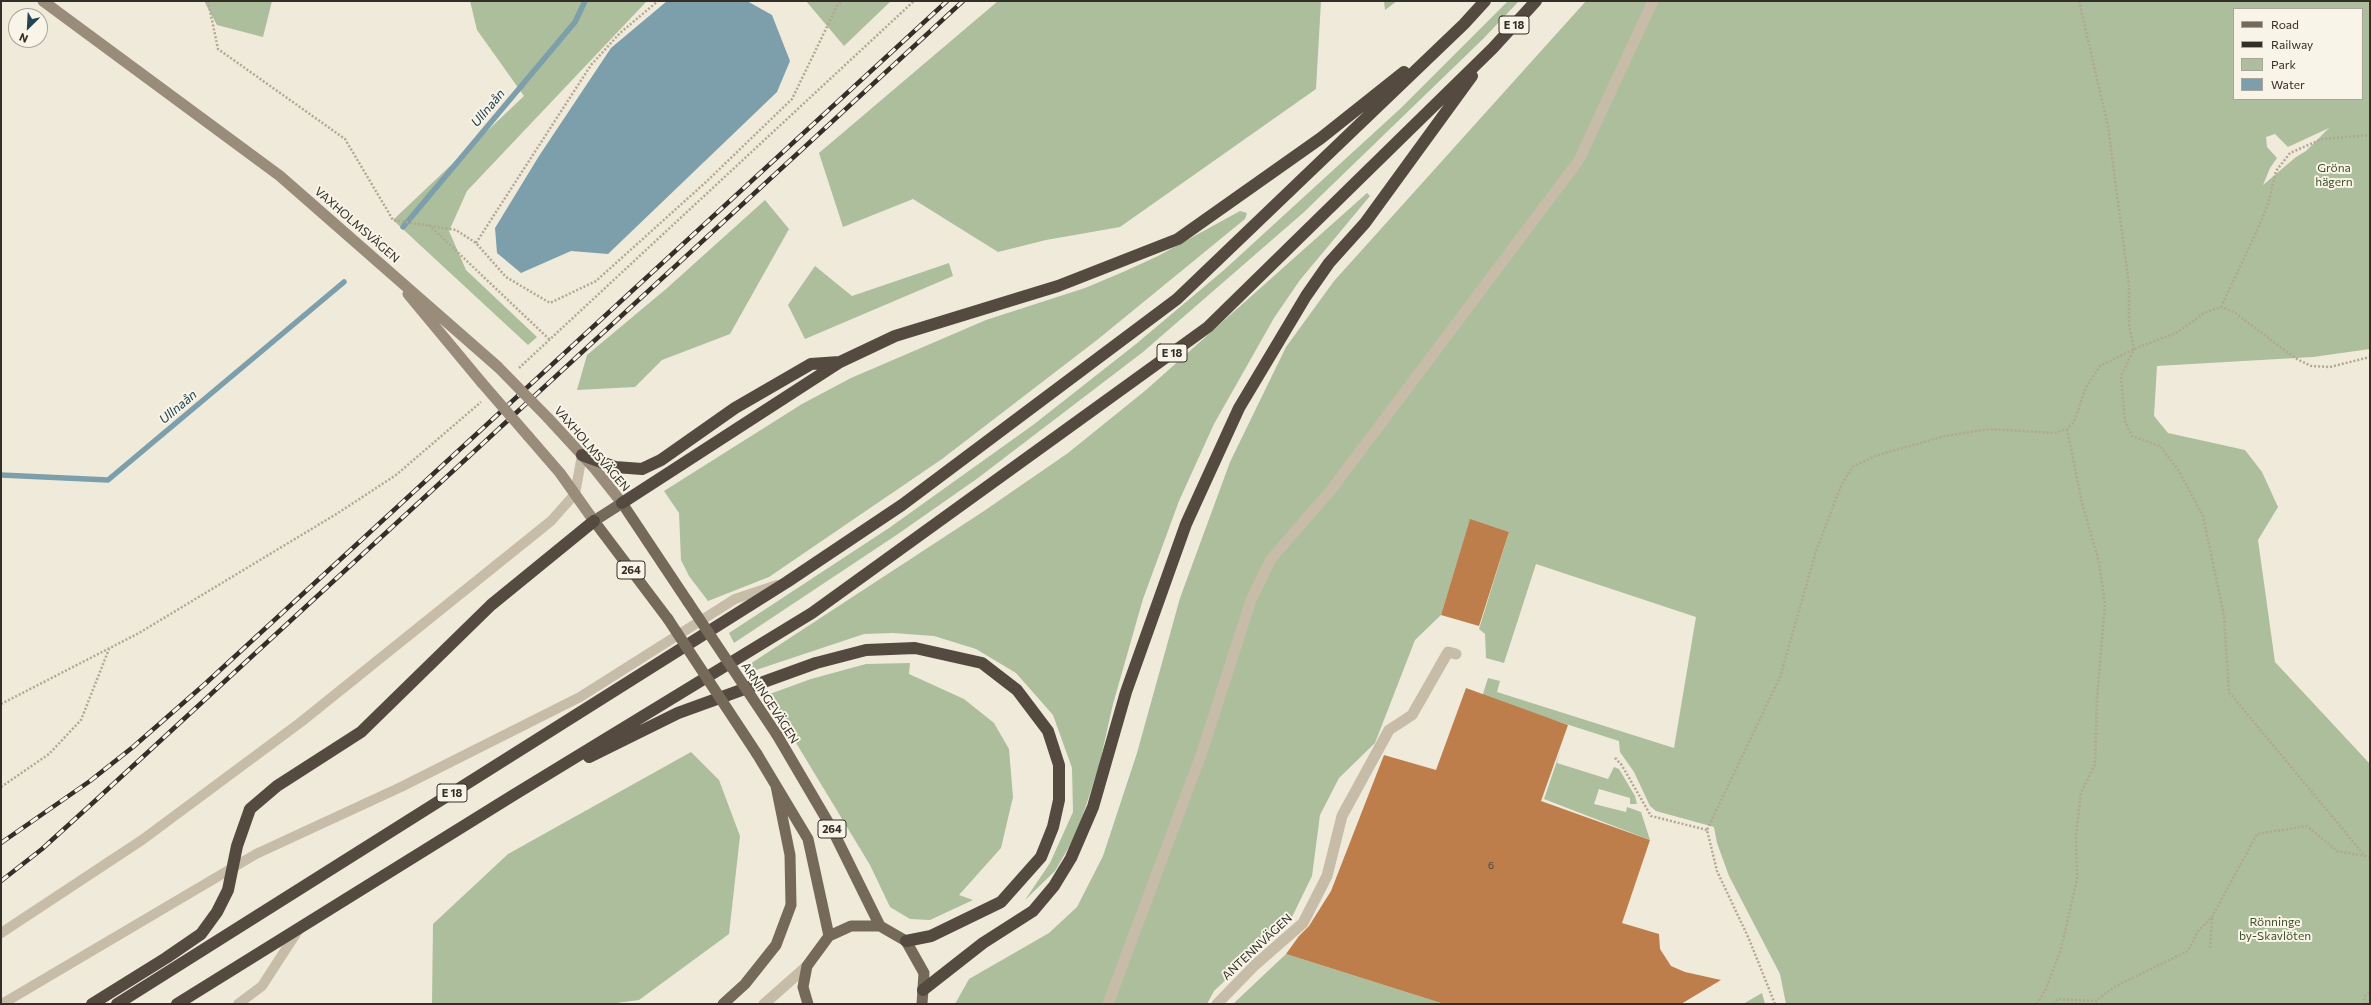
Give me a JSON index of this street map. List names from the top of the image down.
{
  "streets": {
    "highway": ["E 18"],
    "main road": ["VAXHOLMSVÄGEN", "264", "ARNINGEVÄGEN"],
    "street": ["ANTENNVÄGEN"]
  },
  "crossings": [
    ["VAXHOLMSVÄGEN", "ARNINGEVÄGEN"]
  ],
  "water": ["Ullnaån"],
  "parks": ["Gröna hägern", "Rönninge by-Skavlöten"],
  "house_numbers": ["6"],
  "legend": [
    "Road",
    "Railway",
    "Park",
    "Water"
  ],
  "north": "bottom left"
}
